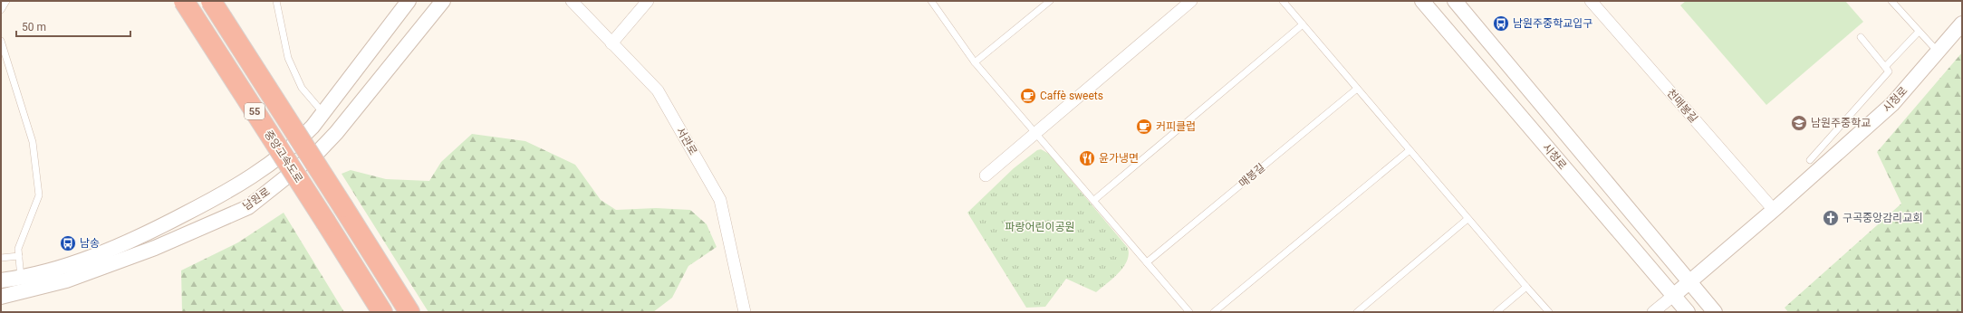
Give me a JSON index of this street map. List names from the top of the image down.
{
  "streets": {
    "highway": ["55", "중앙고속도로"],
    "street": [
      "시청로",
      "천매봉길",
      "서관로",
      "남원로"
    ],
    "lane": ["매봉길"]
  },
  "crossings": [
    ["시청로", "천매봉길"]
  ],
  "parks": ["파랑어린이공원"],
  "places": {
    "bus stop": ["남원주중학교입구", "남송"],
    "cafe": ["Caffè sweets", "커피클럽"],
    "school or university": ["남원주중학교"],
    "restaurant": ["윤가냉면"],
    "church": ["구곡중앙감리교회"]
  },
  "scale_bar": "50 m"
}
